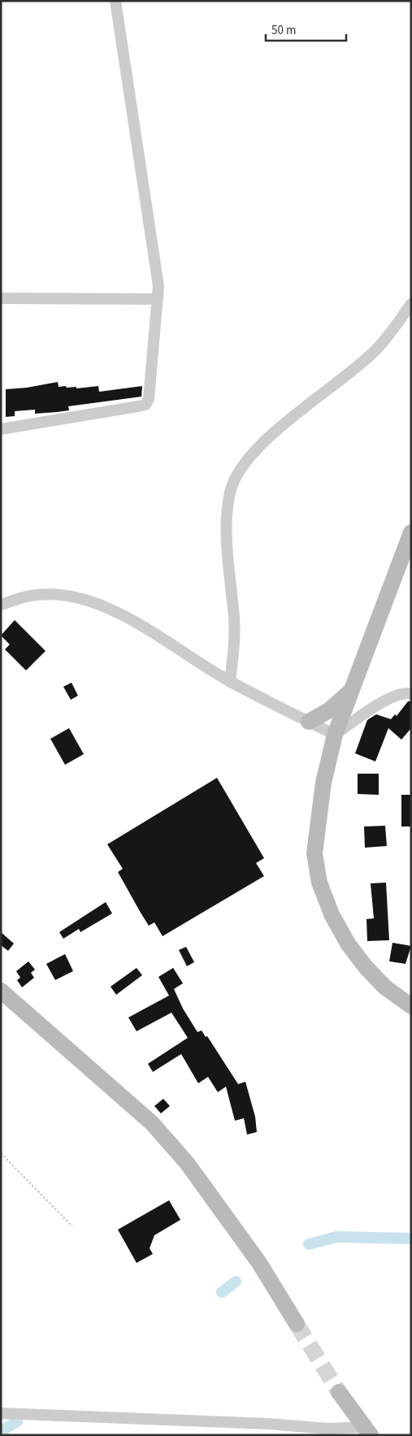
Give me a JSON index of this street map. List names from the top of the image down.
{
  "scale_bar": "50 m"
}
